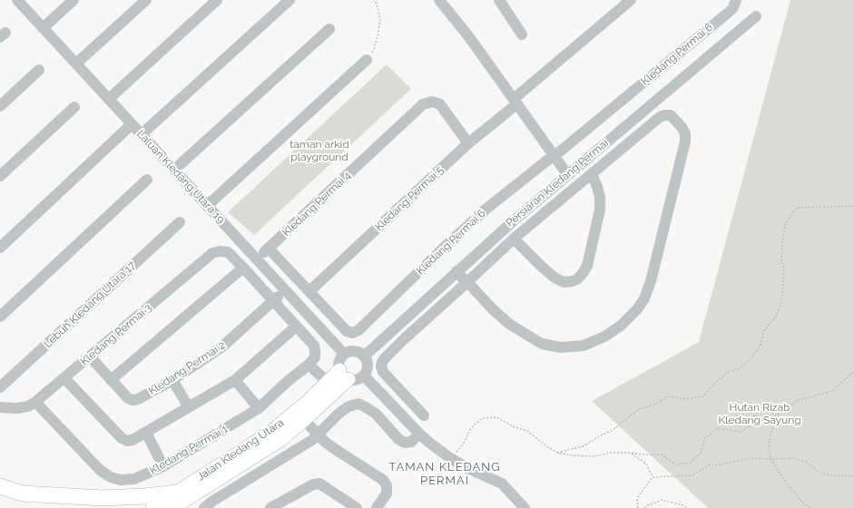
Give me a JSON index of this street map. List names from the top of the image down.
{
  "streets": {
    "main road": ["Jalan Kledang Utara"],
    "street": [
      "Kledang Permai 6",
      "Laluan Kledang Utara 19",
      "Persiaran Kledang Permai",
      "Kledang Permai 5",
      "Kledang Permai 4",
      "Lebuh Kledang Utara 17",
      "Kledang Permai 3",
      "Kledang Permai 2",
      "Kledang Permai 1"
    ]
  },
  "crossings": [
    ["Kledang Permai 6", "Kledang Permai 5"],
    ["Laluan Kledang Utara 19", "Persiaran Kledang Permai"],
    ["Laluan Kledang Utara 19", "Kledang Permai 4"],
    ["Laluan Kledang Utara 19", "Kledang Permai 2"],
    ["Laluan Kledang Utara 19", "Jalan Kledang Utara"],
    ["Persiaran Kledang Permai", "Jalan Kledang Utara"],
    ["Kledang Permai 5", "Kledang Permai 4"],
    ["Kledang Permai 3", "Kledang Permai 2"],
    ["Kledang Permai 3", "Kledang Permai 1"]
  ],
  "districts": ["TAMAN KLEDANG PERMAI"],
  "parks": ["taman arkid playground", "Hutan Rizab Kledang Sayung"]
}
